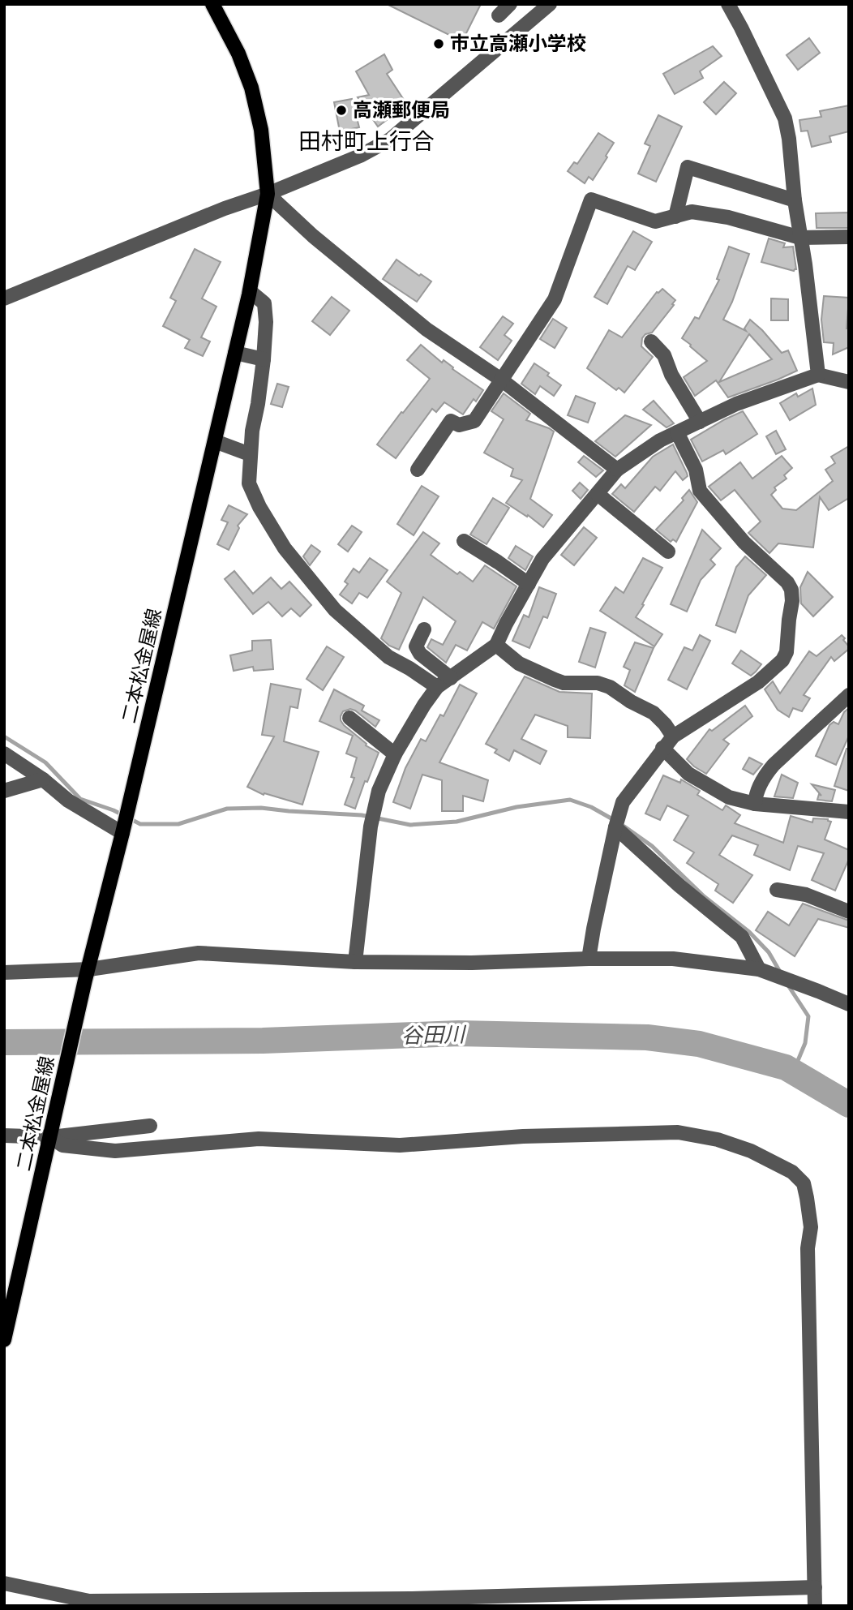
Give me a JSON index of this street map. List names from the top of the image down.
{
  "streets": {
    "main road": ["二本松金屋線"]
  },
  "districts": ["田村町上行合"],
  "water": ["谷田川"],
  "places": ["市立高瀬小学校", "高瀬郵便局"]
}
